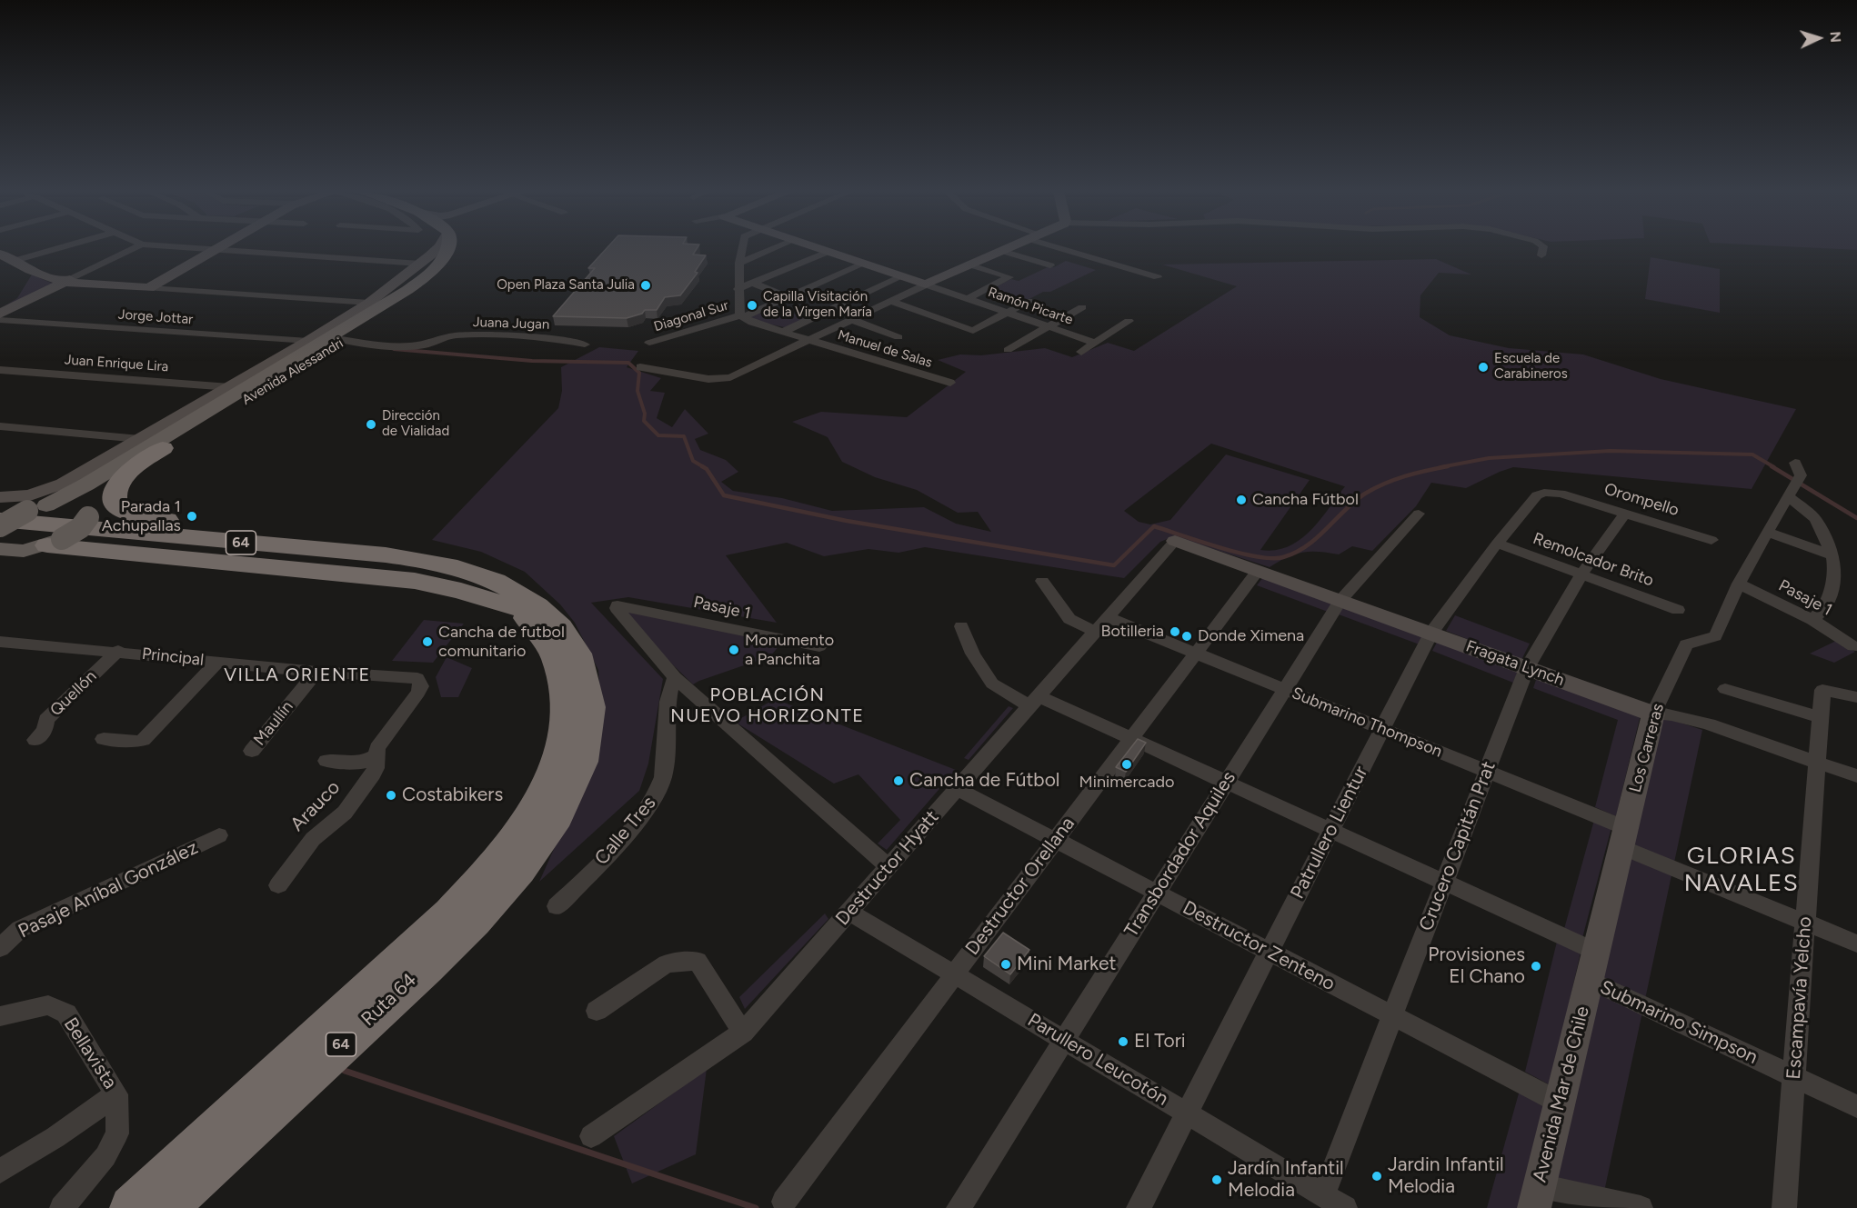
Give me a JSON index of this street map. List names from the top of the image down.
{
  "streets": {
    "highway": ["64", "Ruta 64"],
    "main road": ["Avenida Alessandri"],
    "street": [
      "Ramón Picarte",
      "Diagonal Sur",
      "Jorge Jottar",
      "Juana Jugan",
      "Manuel de Salas",
      "Juan Enrique Lira",
      "Orompello",
      "Remolcador Brito",
      "Pasaje 1",
      "Principal",
      "Fragata Lynch",
      "Quellón",
      "Submarino Thompson",
      "Maullín",
      "Los Carreras",
      "Arauco",
      "Calle Tres",
      "Patrullero Lientur",
      "Crucero Capitán Prat",
      "Transbordador Aquiles",
      "Destructor Hyatt",
      "Destructor Orellana",
      "Pasaje Aníbal González",
      "Destructor Zenteno",
      "Escampavía Yelcho",
      "Submarino Simpson",
      "Bellavista",
      "Parullero Leucotón",
      "Avenida Mar de Chile"
    ]
  },
  "crossings": [
    ["Diagonal Sur", "Manuel de Salas"],
    ["Jorge Jottar", "Avenida Alessandri"],
    ["Juana Jugan", "Avenida Alessandri"],
    ["Juan Enrique Lira", "Avenida Alessandri"],
    ["Avenida Alessandri", "64"],
    ["Orompello", "Patrullero Lientur"],
    ["Orompello", "Crucero Capitán Prat"],
    ["64", "Ruta 64"],
    ["Remolcador Brito", "Patrullero Lientur"],
    ["Remolcador Brito", "Crucero Capitán Prat"],
    ["Pasaje 1", "Los Carreras"],
    ["Pasaje 1", "Calle Tres"],
    ["Principal", "Quellón"],
    ["Principal", "Maullín"],
    ["Principal", "Arauco"],
    ["Fragata Lynch", "Los Carreras"],
    ["Fragata Lynch", "Patrullero Lientur"],
    ["Fragata Lynch", "Crucero Capitán Prat"],
    ["Fragata Lynch", "Transbordador Aquiles"],
    ["Fragata Lynch", "Destructor Hyatt"],
    ["Fragata Lynch", "Destructor Orellana"],
    ["Fragata Lynch", "Escampavía Yelcho"],
    ["Submarino Thompson", "Los Carreras"],
    ["Submarino Thompson", "Patrullero Lientur"],
    ["Submarino Thompson", "Crucero Capitán Prat"],
    ["Submarino Thompson", "Transbordador Aquiles"],
    ["Submarino Thompson", "Destructor Hyatt"],
    ["Submarino Thompson", "Destructor Orellana"],
    ["Submarino Thompson", "Escampavía Yelcho"],
    ["Los Carreras", "Submarino Simpson"],
    ["Los Carreras", "Avenida Mar de Chile"],
    ["Patrullero Lientur", "Destructor Zenteno"],
    ["Patrullero Lientur", "Submarino Simpson"],
    ["Patrullero Lientur", "Parullero Leucotón"],
    ["Crucero Capitán Prat", "Destructor Zenteno"],
    ["Crucero Capitán Prat", "Submarino Simpson"],
    ["Crucero Capitán Prat", "Parullero Leucotón"],
    ["Transbordador Aquiles", "Destructor Zenteno"],
    ["Transbordador Aquiles", "Submarino Simpson"],
    ["Transbordador Aquiles", "Parullero Leucotón"],
    ["Destructor Hyatt", "Destructor Zenteno"],
    ["Destructor Hyatt", "Submarino Simpson"],
    ["Destructor Hyatt", "Parullero Leucotón"],
    ["Destructor Orellana", "Destructor Zenteno"],
    ["Destructor Orellana", "Submarino Simpson"],
    ["Destructor Orellana", "Parullero Leucotón"],
    ["Destructor Zenteno", "Avenida Mar de Chile"],
    ["Escampavía Yelcho", "Submarino Simpson"],
    ["Submarino Simpson", "Avenida Mar de Chile"]
  ],
  "districts": ["VILLA ORIENTE", "POBLACIÓN NUEVO HORIZONTE", "GLORIAS NAVALES"],
  "places": [
    "Open Plaza Santa Julia",
    "Capilla Visitación de la Virgen María",
    "Escuela de Carabineros",
    "Dirección de Vialidad",
    "Cancha Fútbol",
    "Parada 1 Achupallas",
    "Botilleria",
    "Donde Ximena",
    "Cancha de futbol comunitario",
    "Monumento a Panchita",
    "Minimercado",
    "Cancha de Fútbol",
    "Costabikers",
    "Mini Market",
    "Provisiones El Chano",
    "El Tori",
    "Jardin Infantil Melodia",
    "Jardín Infantil Melodia"
  ],
  "north": "right"
}
